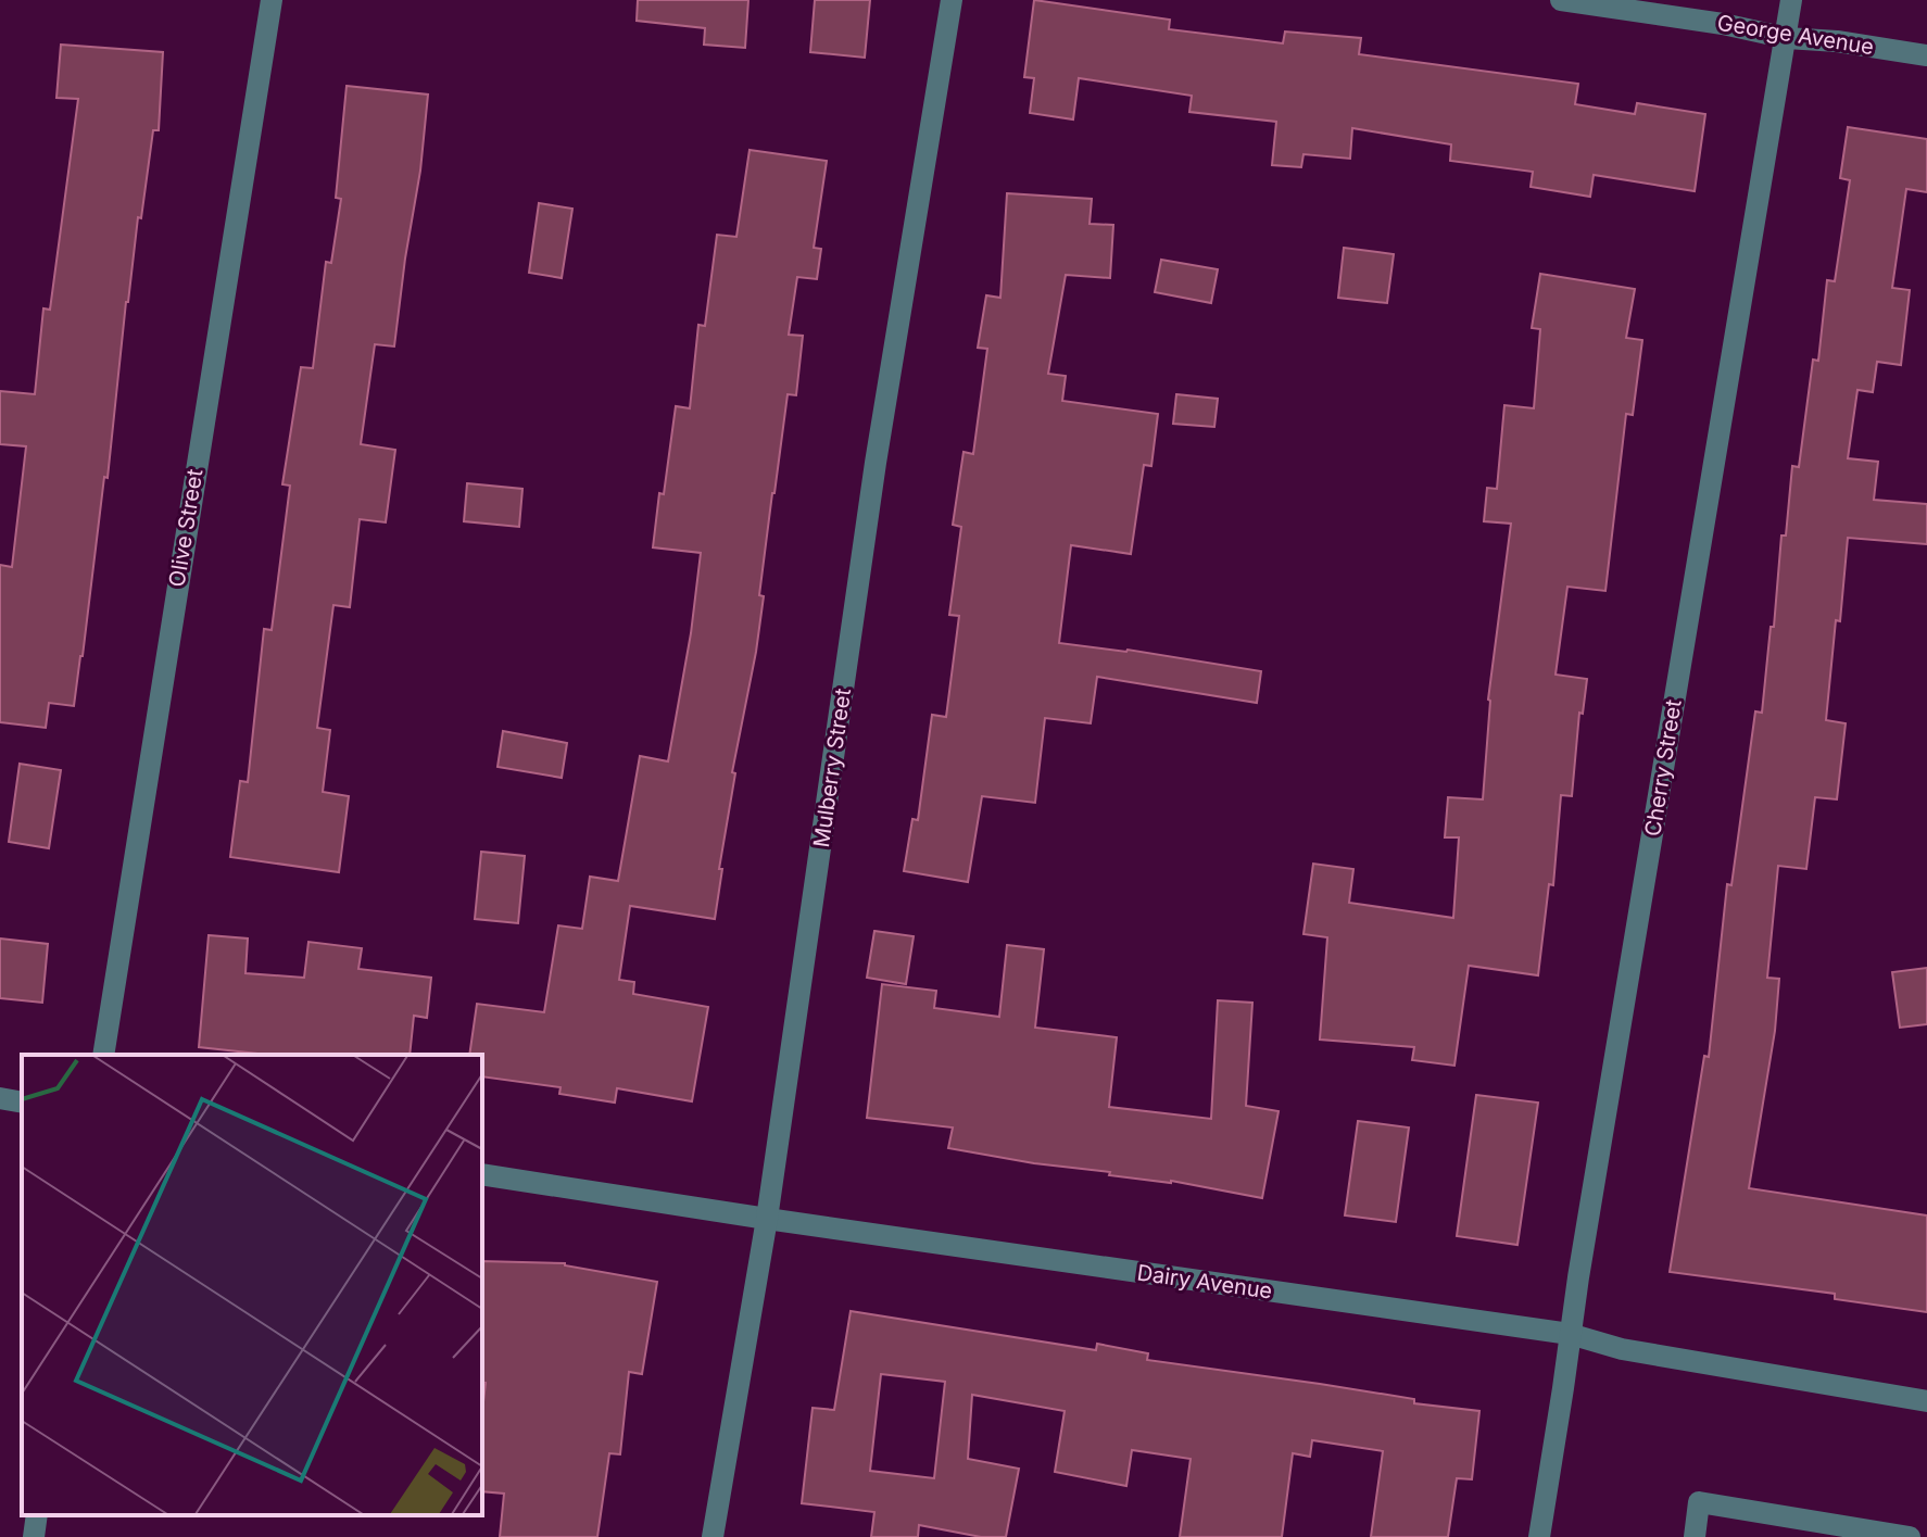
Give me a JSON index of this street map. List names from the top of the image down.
{
  "streets": {
    "street": [
      "George Avenue",
      "Olive Street",
      "Mulberry Street",
      "Cherry Street",
      "Dairy Avenue"
    ]
  },
  "crossings": [
    ["George Avenue", "Cherry Street"],
    ["Mulberry Street", "Dairy Avenue"],
    ["Cherry Street", "Dairy Avenue"]
  ]
}
